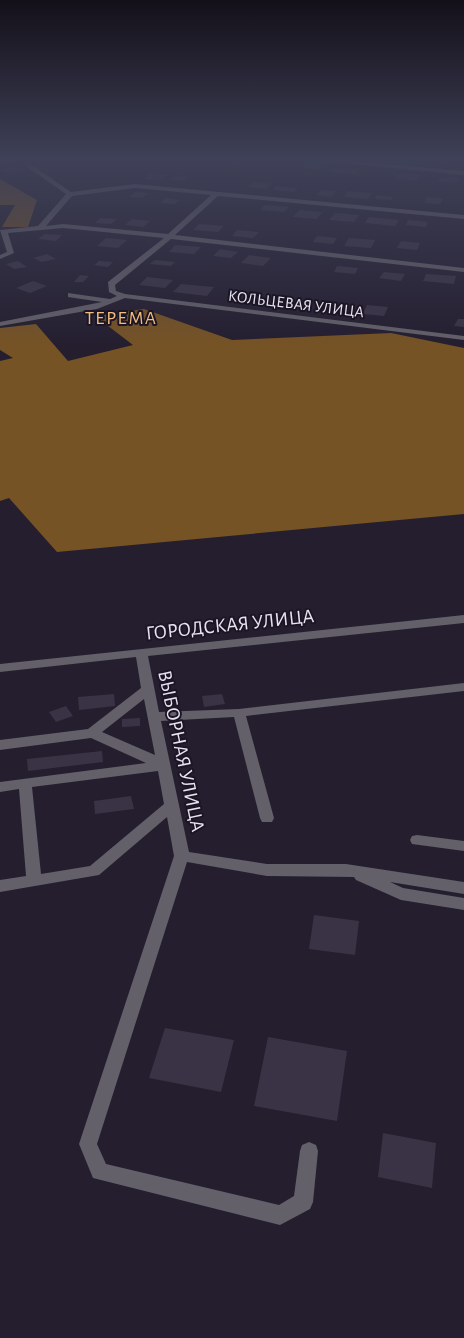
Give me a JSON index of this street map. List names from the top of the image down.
{
  "streets": {
    "street": ["КОЛЬЦЕВАЯ УЛИЦА", "ГОРОДСКАЯ УЛИЦА", "ВЫБОРНАЯ УЛИЦА"]
  },
  "crossings": [
    ["ГОРОДСКАЯ УЛИЦА", "ВЫБОРНАЯ УЛИЦА"]
  ],
  "districts": ["ТЕРЕМА"]
}
